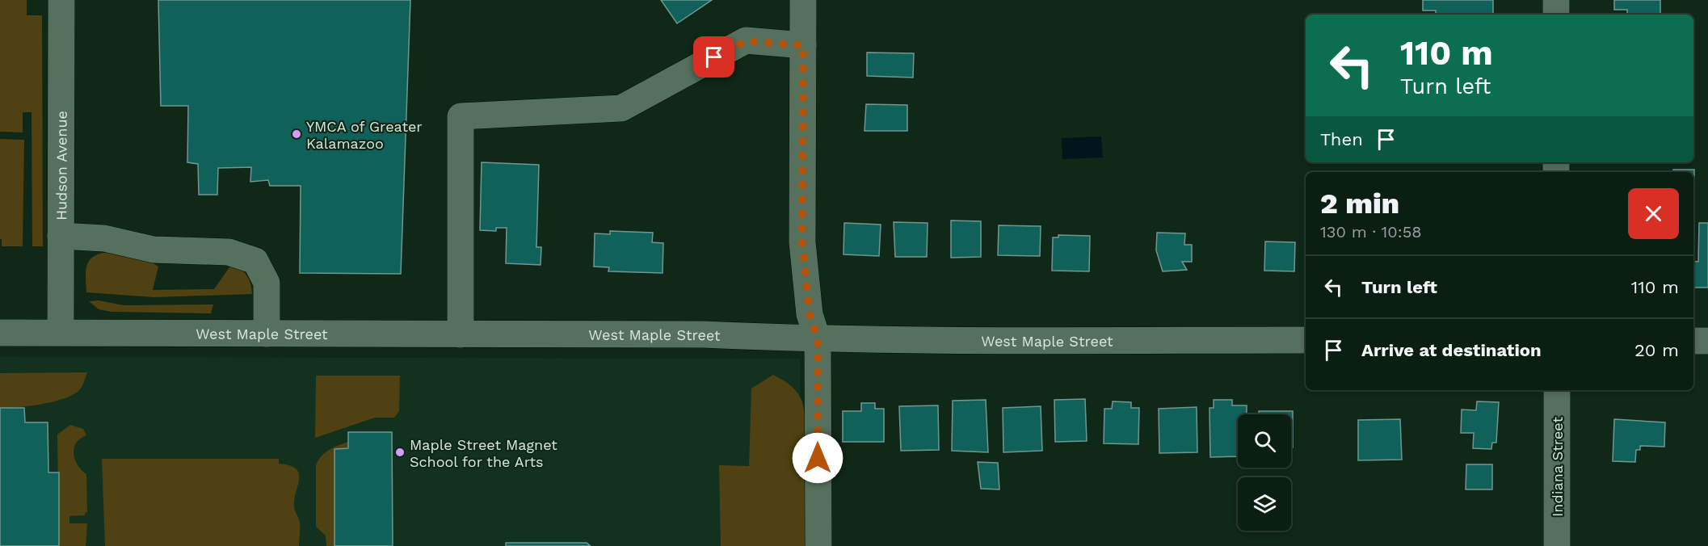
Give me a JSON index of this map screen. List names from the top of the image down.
{
  "streets": {
    "street": ["Hudson Avenue", "West Maple Street", "Indiana Street"]
  },
  "crossings": [
    ["Hudson Avenue", "West Maple Street"]
  ],
  "places": ["YMCA of Greater Kalamazoo", "Maple Street Magnet School for the Arts"],
  "page": {
    "turn": ["110 m", "Turn left"],
    "then": "Then",
    "heading": ["2 min", "130 m · 10:58"],
    "list": [
      {
        "name": "Turn left",
        "value": "110 m"
      },
      {
        "name": "Arrive at destination",
        "value": "20 m"
      }
    ]
  }
}
